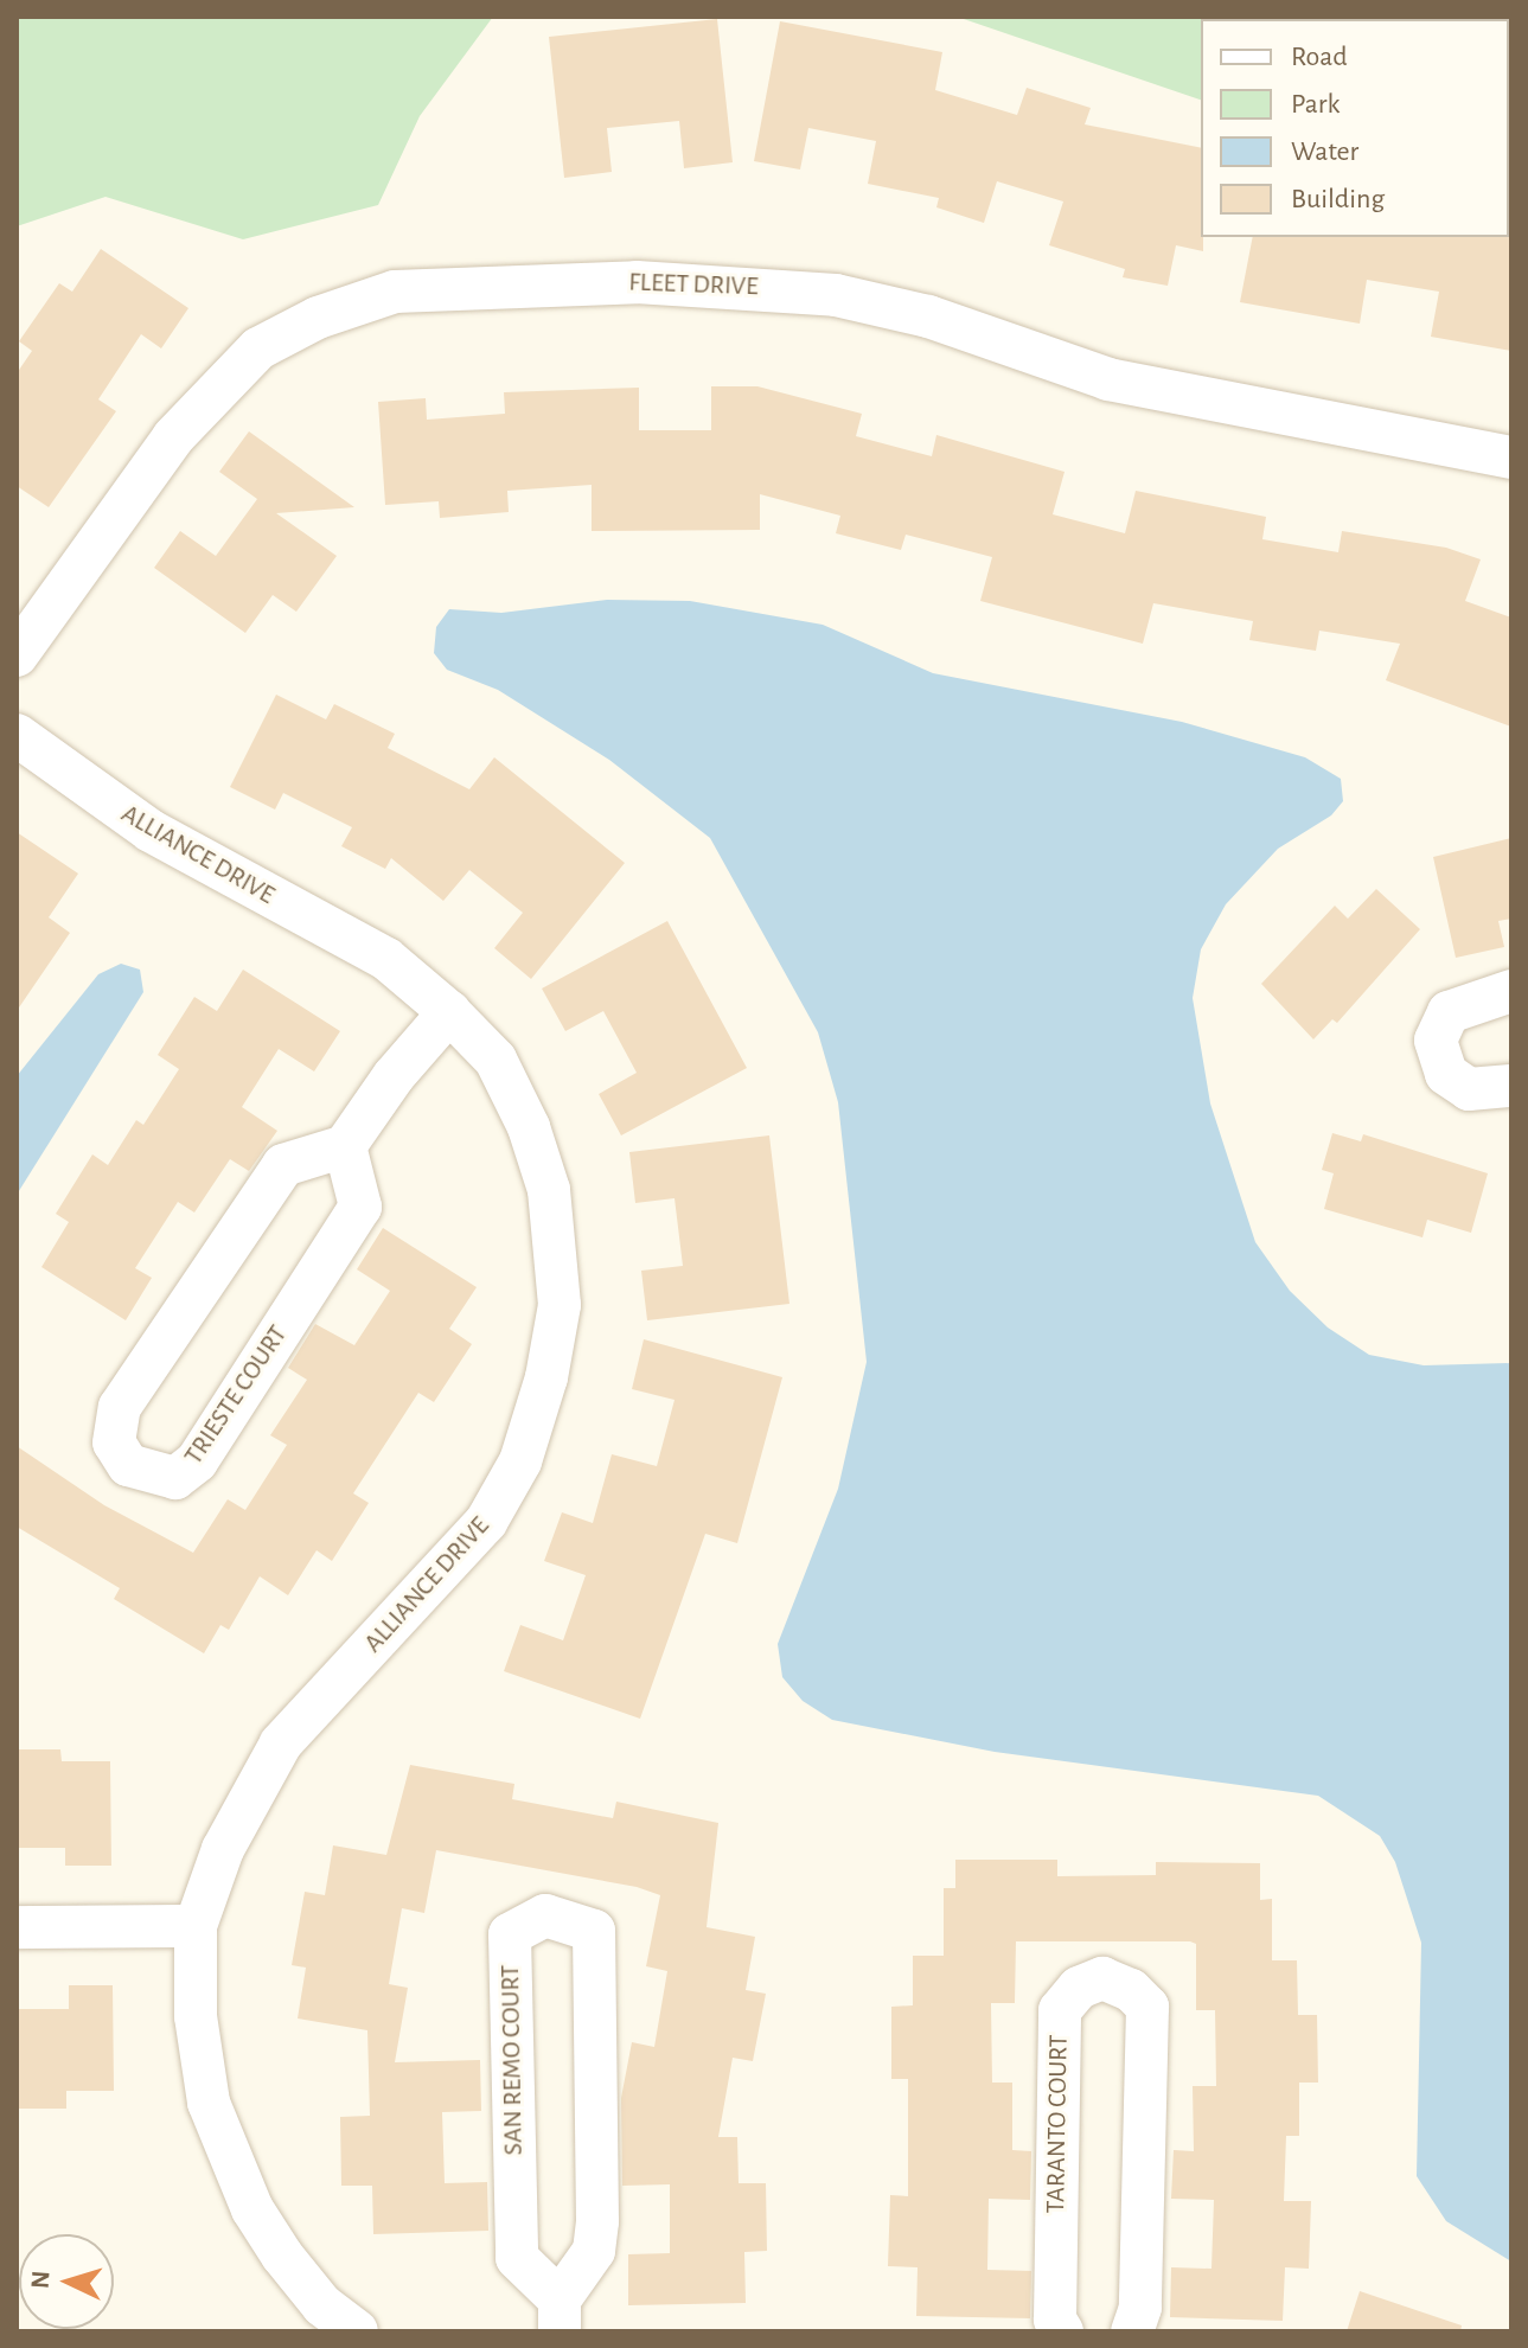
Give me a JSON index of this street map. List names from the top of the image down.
{
  "streets": {
    "street": [
      "FLEET DRIVE",
      "ALLIANCE DRIVE",
      "TRIESTE COURT",
      "SAN REMO COURT",
      "TARANTO COURT"
    ]
  },
  "legend": [
    "Road",
    "Park",
    "Water",
    "Building"
  ],
  "north": "left"
}
